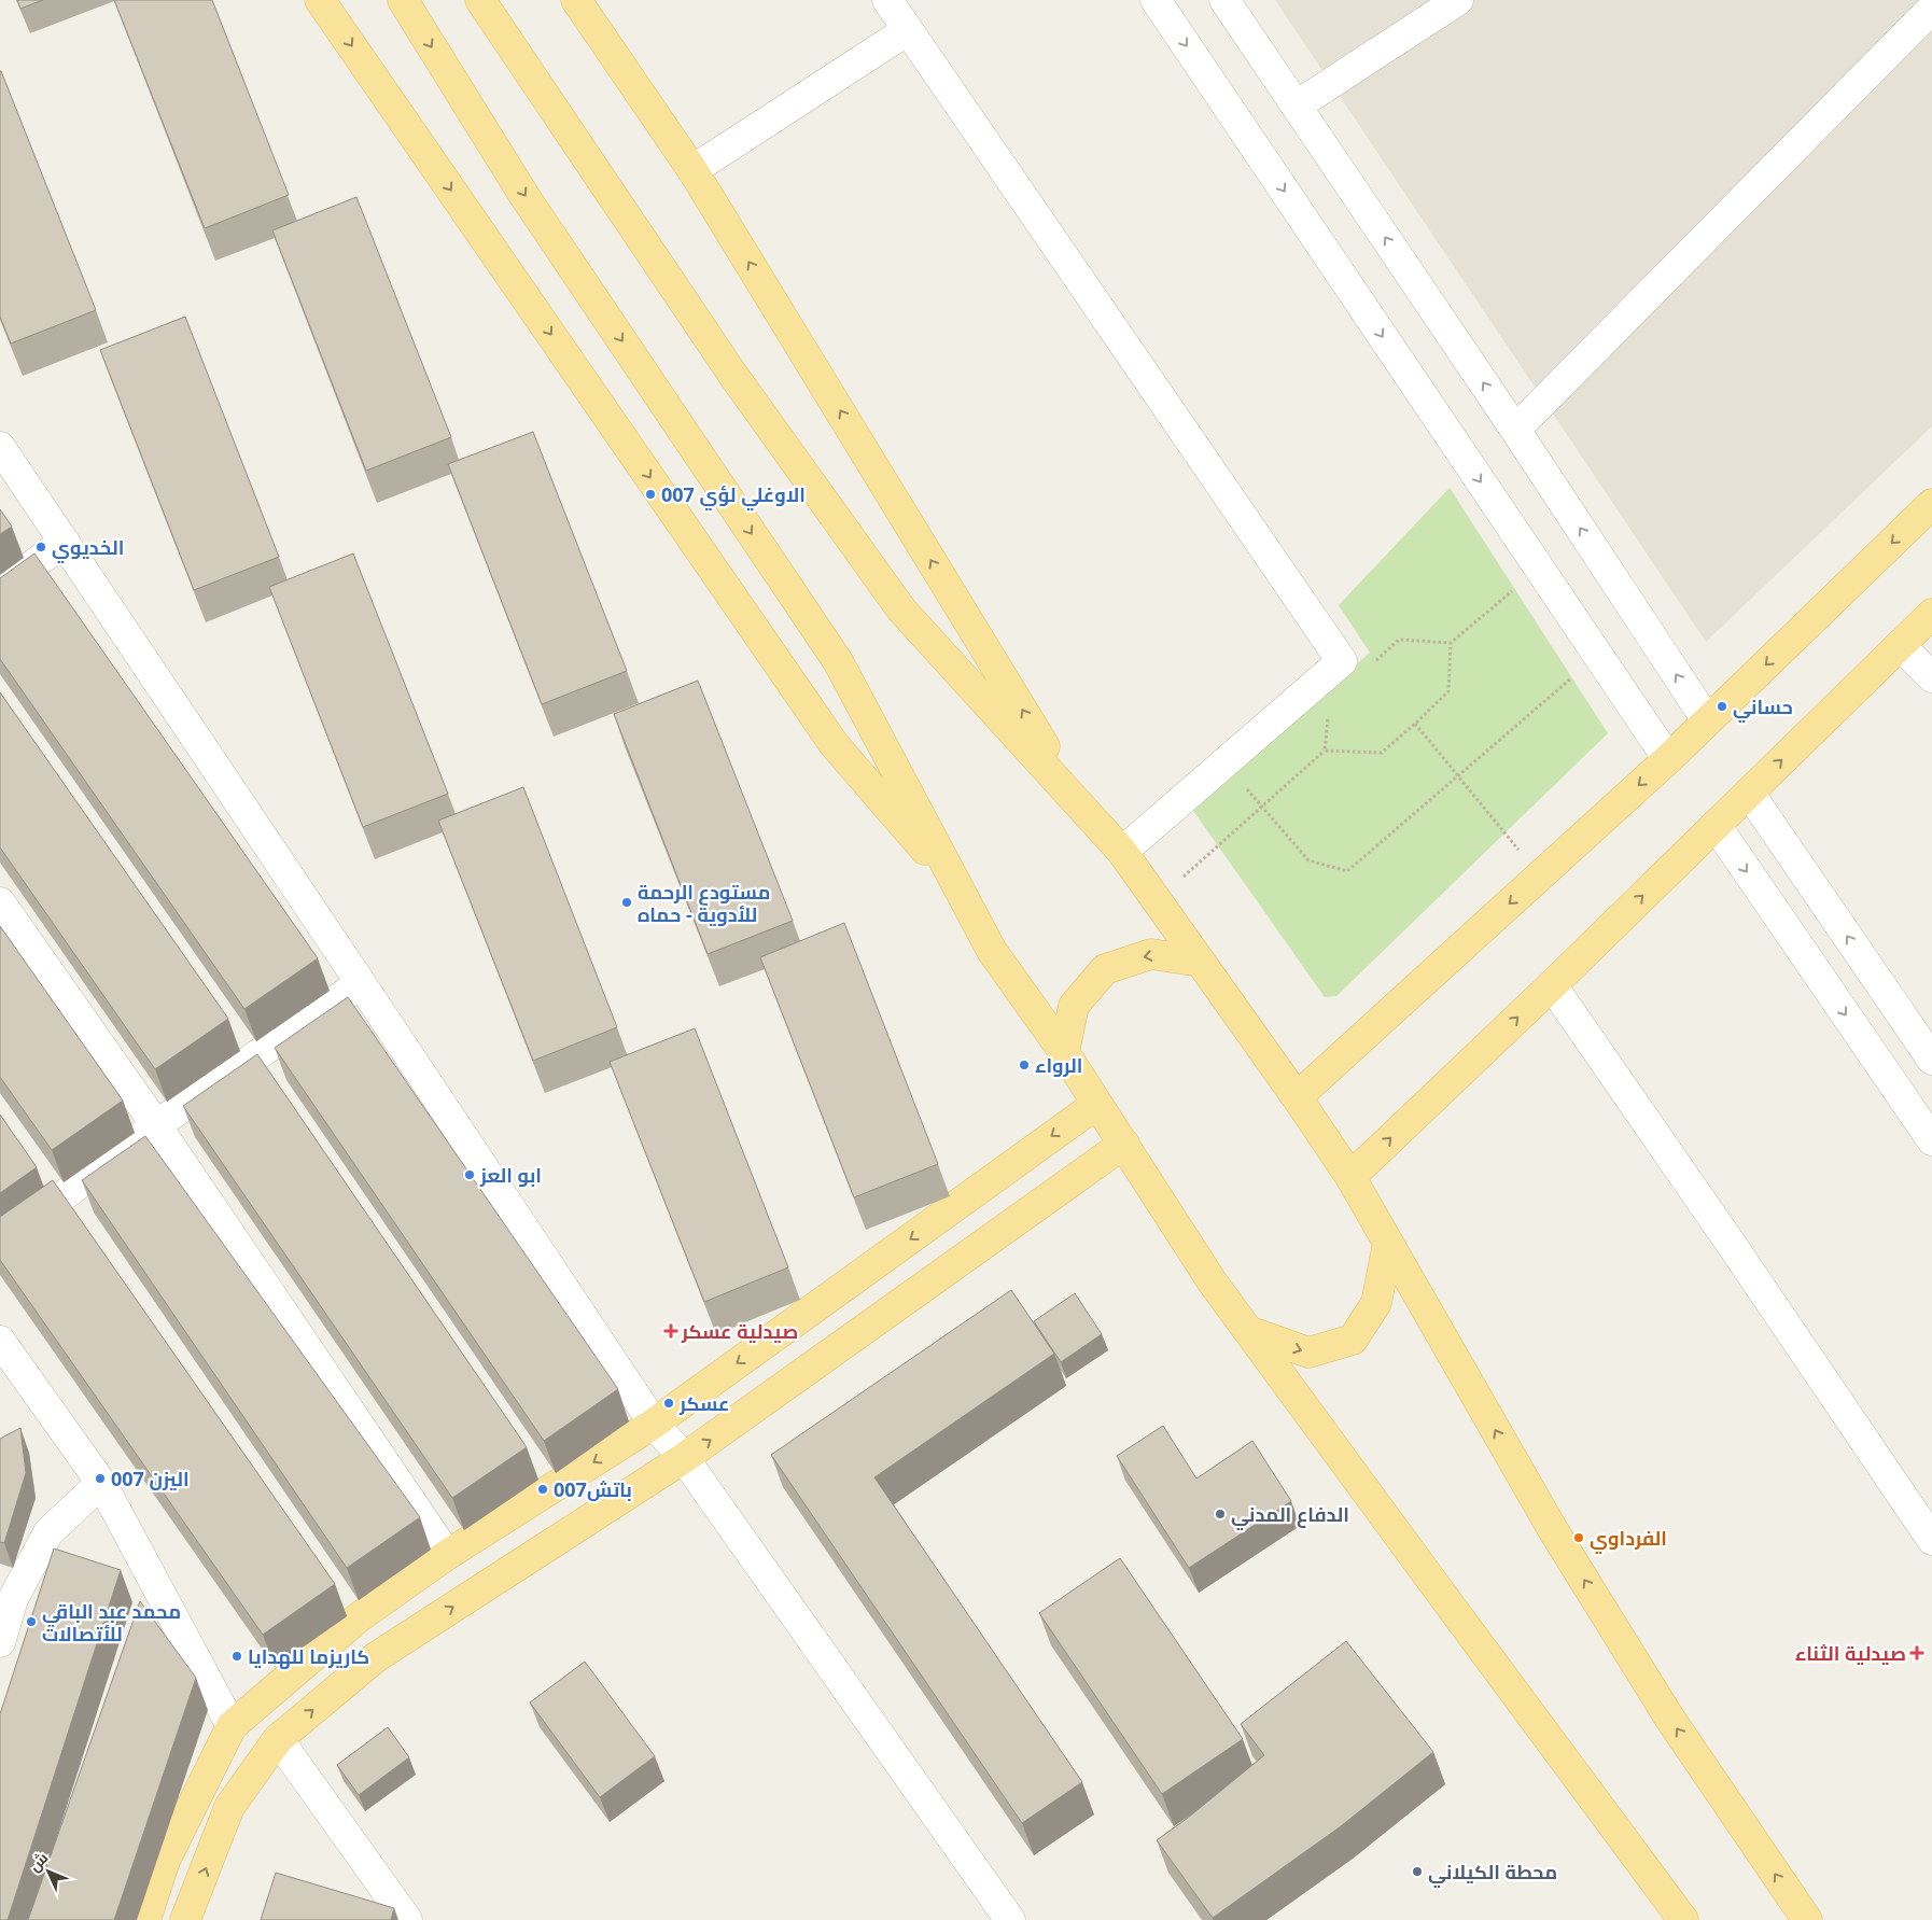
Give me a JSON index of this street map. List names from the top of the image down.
{
  "places": {
    "other": [
      "الاوغلي لؤي 007",
      "الخديوي",
      "حساني",
      "مستودع الرحمة للأدوية - حماه",
      "الرواء",
      "ابو العز",
      "عسكر",
      "اليزن 007",
      "باتش007",
      "الدفاع المدني",
      "الفرداوي",
      "محمد عبد الباقي للأتصالات",
      "كاريزما للهدايا",
      "محطة الكيلاني"
    ],
    "health": ["صيدلية عسكر", "صيدلية الثناء"]
  },
  "north": "top left"
}
